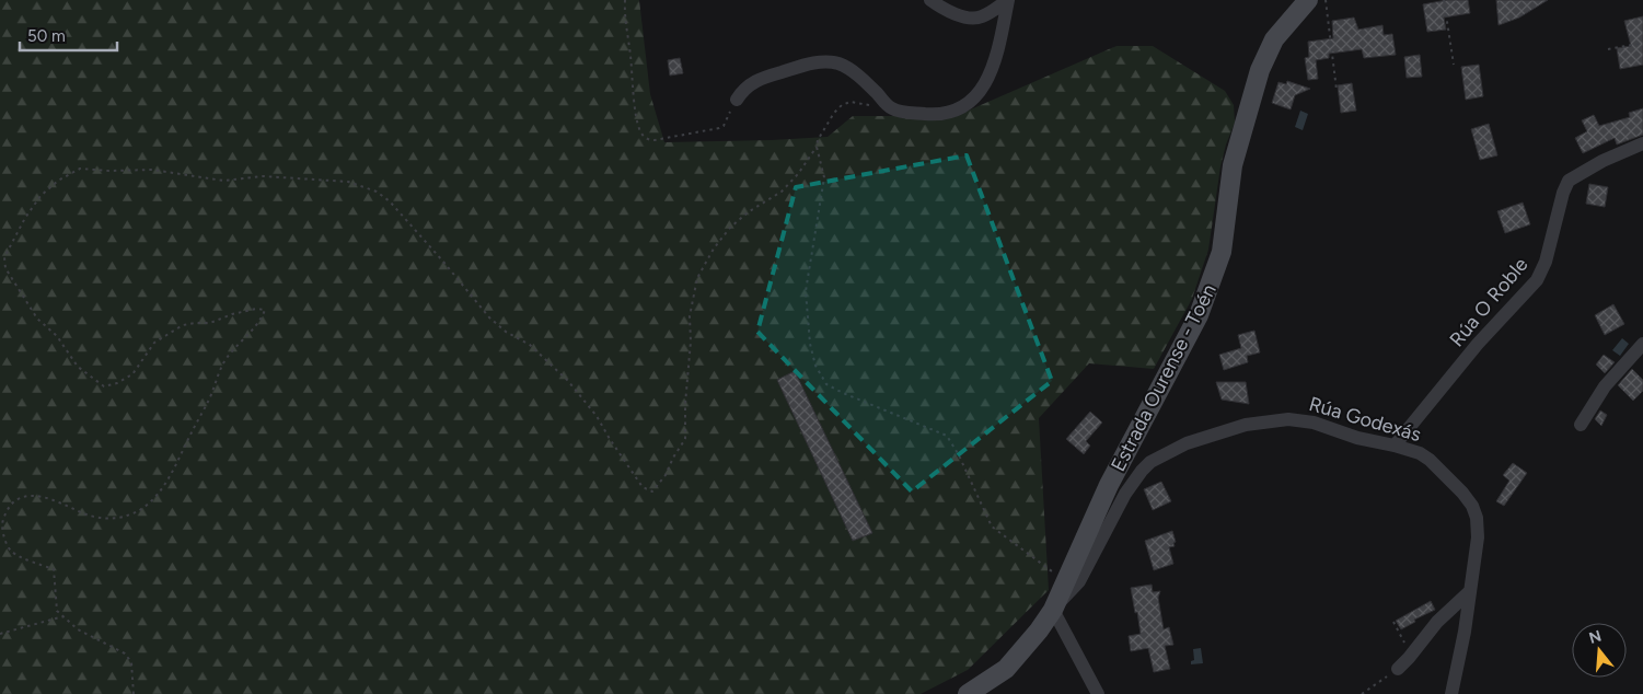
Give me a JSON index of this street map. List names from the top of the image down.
{
  "streets": {
    "street": ["Rúa O Roble", "Estrada Ourense - Toén", "Rúa Godexás"]
  },
  "crossings": [
    ["Rúa O Roble", "Rúa Godexás"],
    ["Estrada Ourense - Toén", "Rúa Godexás"]
  ],
  "scale_bar": "50 m",
  "north": "top"
}
